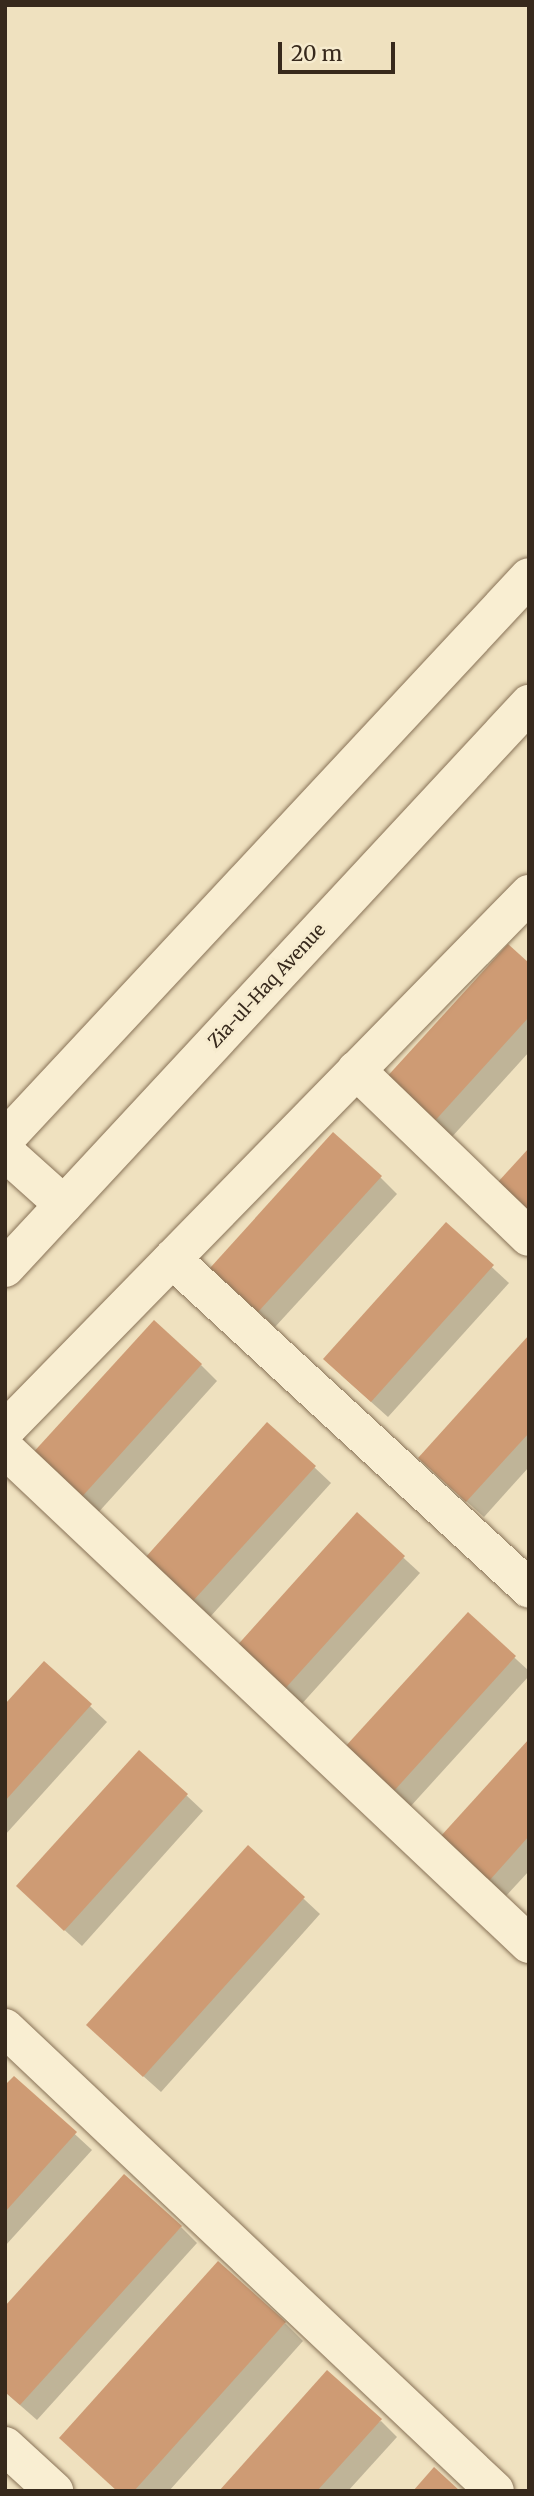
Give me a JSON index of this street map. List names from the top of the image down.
{
  "streets": {
    "street": ["Zia-ul-Haq Avenue"]
  },
  "scale_bar": "20 m"
}
